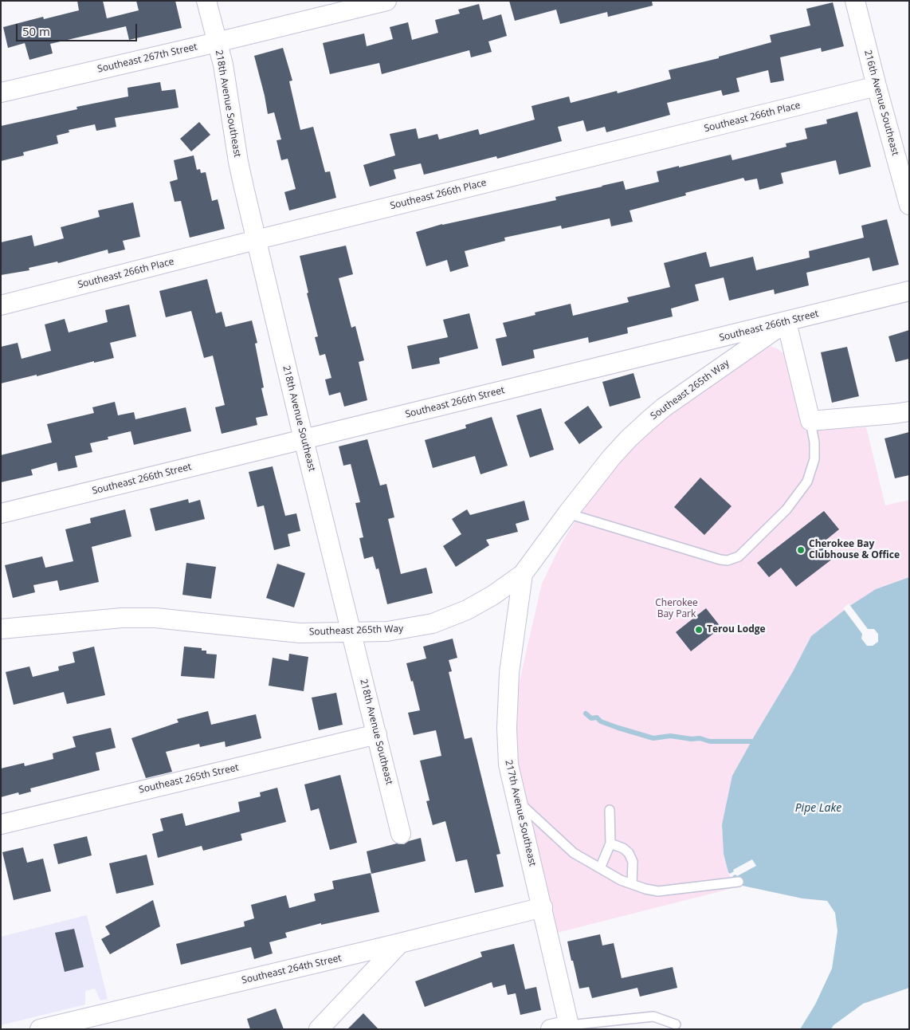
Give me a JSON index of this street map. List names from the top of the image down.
{
  "streets": {
    "street": [
      "Southeast 267th Street",
      "216th Avenue Southeast",
      "218th Avenue Southeast",
      "Southeast 266th Place",
      "Southeast 266th Street",
      "Southeast 265th Way",
      "Southeast 265th Street",
      "217th Avenue Southeast",
      "Southeast 264th Street"
    ]
  },
  "crossings": [
    ["Southeast 267th Street", "218th Avenue Southeast"],
    ["216th Avenue Southeast", "Southeast 266th Place"],
    ["218th Avenue Southeast", "Southeast 266th Place"],
    ["218th Avenue Southeast", "Southeast 266th Street"],
    ["218th Avenue Southeast", "Southeast 265th Way"],
    ["218th Avenue Southeast", "Southeast 265th Street"],
    ["Southeast 266th Street", "Southeast 265th Way"],
    ["Southeast 265th Way", "217th Avenue Southeast"],
    ["217th Avenue Southeast", "Southeast 264th Street"]
  ],
  "water": ["Pipe Lake"],
  "parks": ["Cherokee Bay Park"],
  "places": ["Cherokee Bay Clubhouse & Office", "Terou Lodge"],
  "scale_bar": "50 m"
}
